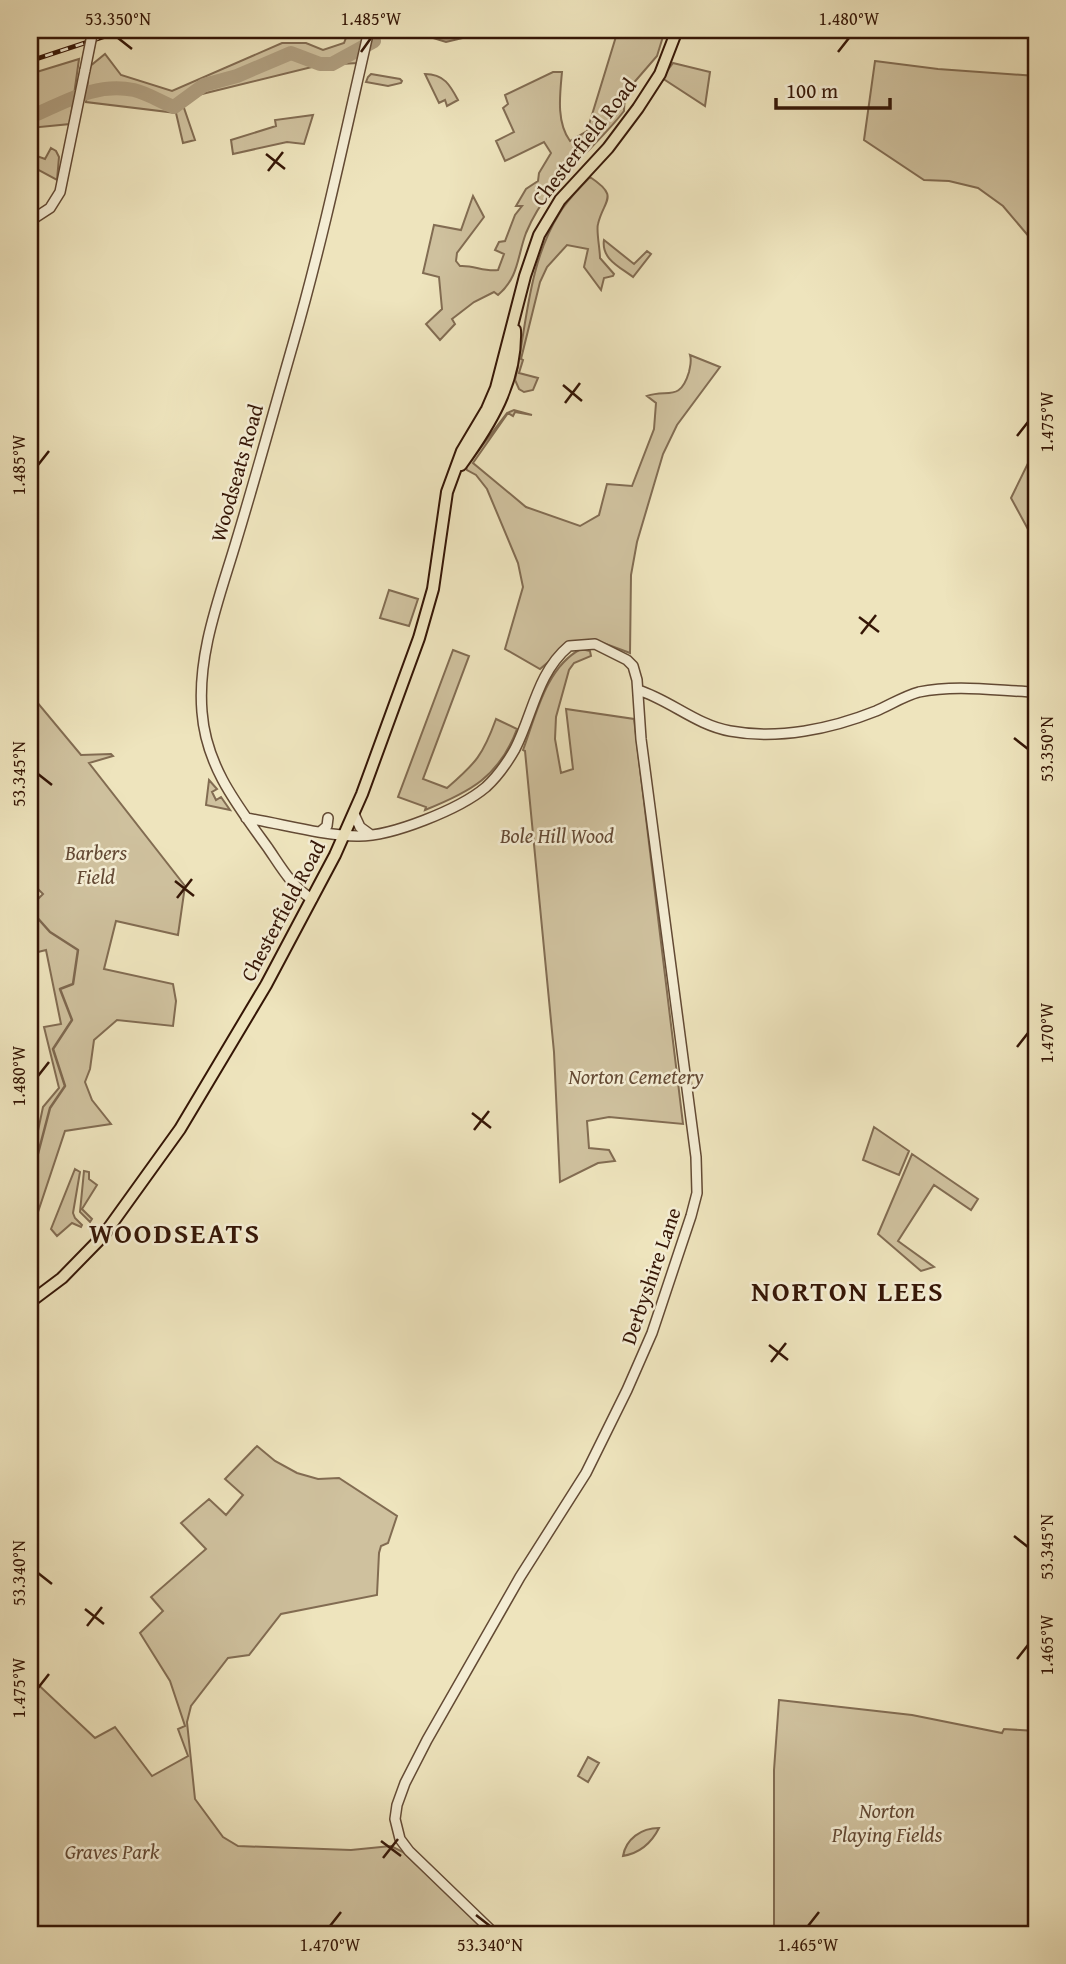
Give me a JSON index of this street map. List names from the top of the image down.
{
  "streets": {
    "highway": ["Chesterfield Road"],
    "street": ["Woodseats Road", "Derbyshire Lane"]
  },
  "crossings": [
    ["Chesterfield Road", "Woodseats Road"]
  ],
  "districts": ["WOODSEATS", "NORTON LEES"],
  "parks": [
    "Bole Hill Wood",
    "Barbers Field",
    "Norton Cemetery",
    "Norton Playing Fields",
    "Graves Park"
  ],
  "scale_bar": "100 m",
  "coordinates": [
    "53.350°N",
    "1.485°W",
    "1.480°W",
    "1.475°W",
    "53.345°N",
    "1.470°W",
    "53.340°N",
    "1.465°W"
  ]
}
